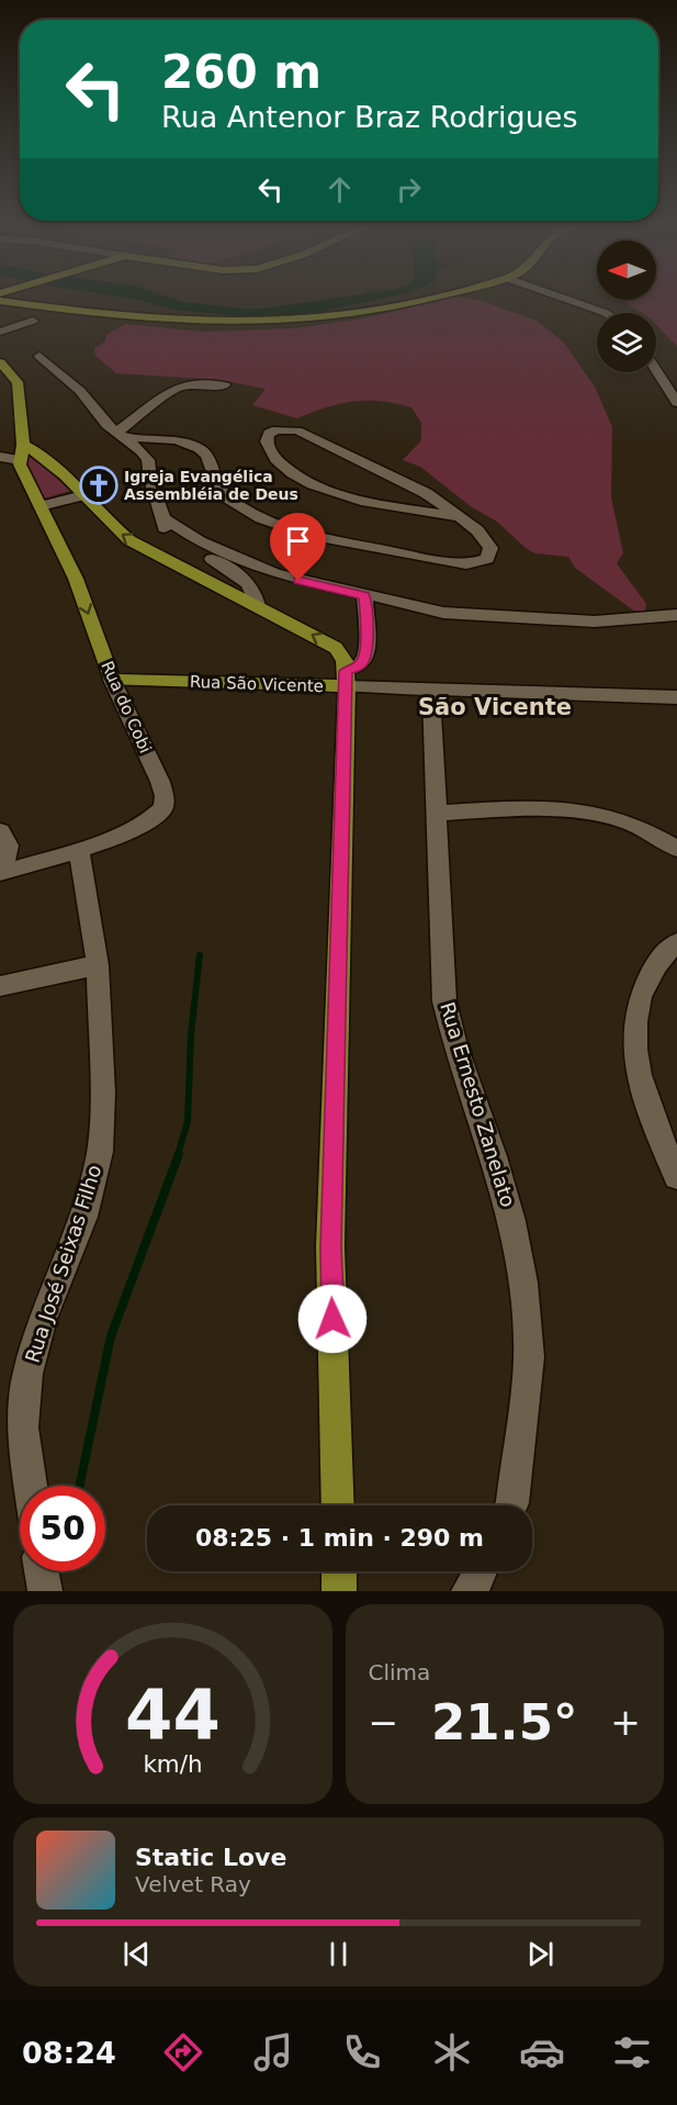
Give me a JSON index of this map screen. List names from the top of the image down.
{
  "streets": {
    "main road": ["Rua São Vicente", "Rua do Cobi"],
    "street": ["Rua Ernesto Zanelato", "Rua José Seixas Filho"]
  },
  "crossings": [
    ["Rua São Vicente", "Rua do Cobi"],
    ["Rua São Vicente", "Rua Ernesto Zanelato"],
    ["Rua do Cobi", "Rua José Seixas Filho"]
  ],
  "districts": ["São Vicente"],
  "places": {
    "church": ["Igreja Evangélica Assembléia de Deus"]
  },
  "north": "left",
  "page": {
    "turn": ["260 m", "Rua Antenor Braz Rodrigues"],
    "limit": "50",
    "trip": "08:25 · 1 min · 290 m",
    "tile": "Clima",
    "heat": ["−", "21.5°", "+"],
    "song": ["Static Love", "Velvet Ray"],
    "tabs": "08:24",
    "gauge": ["44", "km/h"]
  }
}
